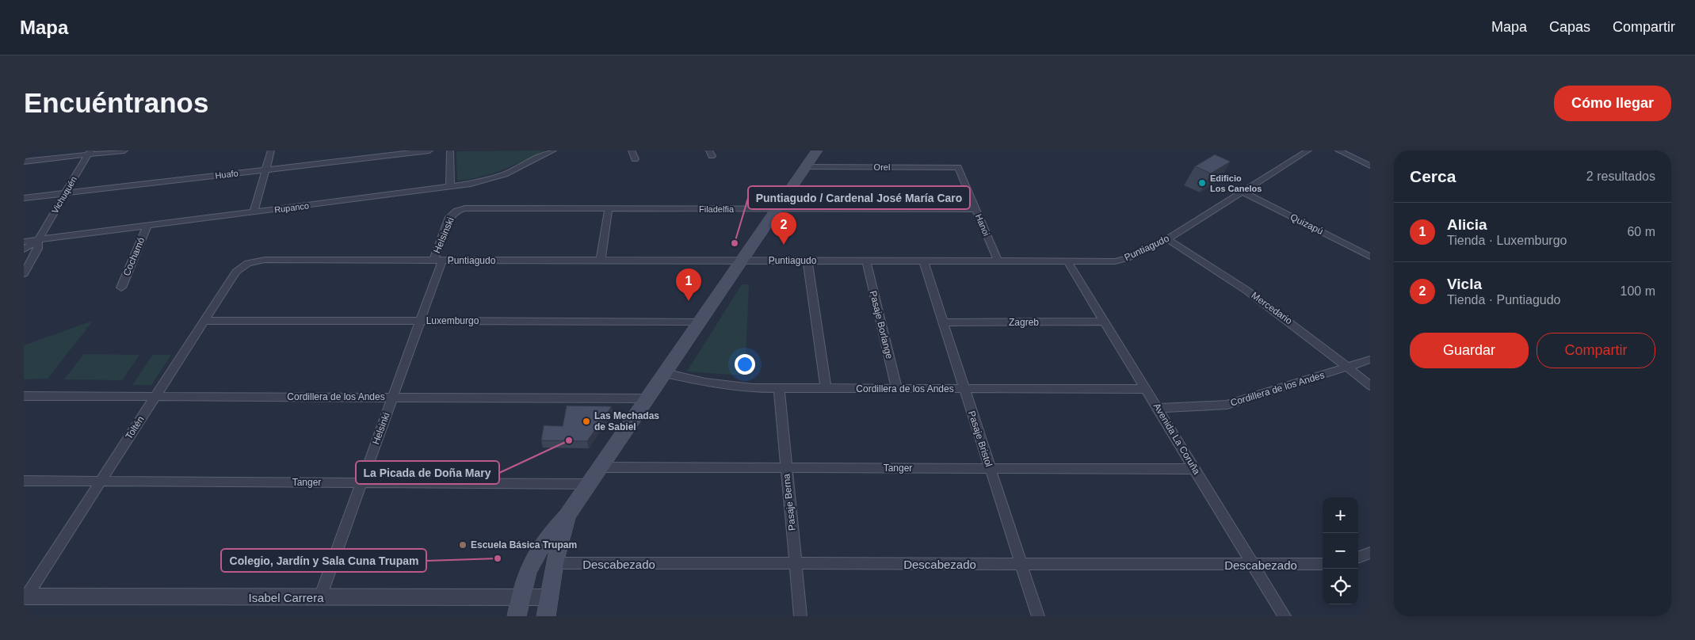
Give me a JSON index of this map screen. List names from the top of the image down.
{
  "streets": {
    "street": [
      "Orel",
      "Huafo",
      "Vichuquén",
      "Rupanco",
      "Filadelfia",
      "Quizapú",
      "Hanoi",
      "Helsinski",
      "Puntiagudo",
      "Cochamó",
      "Mercedario",
      "Luxemburgo",
      "Zagreb",
      "Pasaje Borlange",
      "Cordillera de los Andes",
      "Toltén",
      "Helsinki",
      "Pasaje Bristol",
      "Avenida La Coruña",
      "Tanger",
      "Pasaje Berna",
      "Descabezado",
      "Isabel Carrera"
    ]
  },
  "crossings": [
    ["Orel", "Hanoi"],
    ["Huafo", "Vichuquén"],
    ["Vichuquén", "Rupanco"],
    ["Rupanco", "Cochamó"],
    ["Filadelfia", "Hanoi"],
    ["Filadelfia", "Helsinski"],
    ["Quizapú", "Puntiagudo"],
    ["Hanoi", "Puntiagudo"],
    ["Helsinski", "Puntiagudo"],
    ["Helsinski", "Helsinki"],
    ["Puntiagudo", "Mercedario"],
    ["Puntiagudo", "Pasaje Borlange"],
    ["Puntiagudo", "Toltén"],
    ["Puntiagudo", "Helsinki"],
    ["Puntiagudo", "Pasaje Bristol"],
    ["Puntiagudo", "Avenida La Coruña"],
    ["Mercedario", "Cordillera de los Andes"],
    ["Luxemburgo", "Toltén"],
    ["Luxemburgo", "Helsinki"],
    ["Zagreb", "Pasaje Bristol"],
    ["Zagreb", "Avenida La Coruña"],
    ["Pasaje Borlange", "Cordillera de los Andes"],
    ["Cordillera de los Andes", "Toltén"],
    ["Cordillera de los Andes", "Helsinki"],
    ["Cordillera de los Andes", "Pasaje Bristol"],
    ["Cordillera de los Andes", "Avenida La Coruña"],
    ["Cordillera de los Andes", "Pasaje Berna"],
    ["Toltén", "Tanger"],
    ["Toltén", "Isabel Carrera"],
    ["Helsinki", "Tanger"],
    ["Helsinki", "Isabel Carrera"],
    ["Pasaje Bristol", "Tanger"],
    ["Pasaje Bristol", "Descabezado"],
    ["Avenida La Coruña", "Tanger"],
    ["Avenida La Coruña", "Descabezado"],
    ["Tanger", "Pasaje Berna"],
    ["Pasaje Berna", "Descabezado"]
  ],
  "places": [
    "Edificio Los Canelos",
    "Puntiagudo / Cardenal José María Caro",
    "Las Mechadas de Sabiel",
    "La Picada de Doña Mary",
    "Escuela Básica Trupam",
    "Colegio, Jardín y Sala Cuna Trupam"
  ],
  "page": {
    "header": "Mapa",
    "nav": ["Mapa", "Capas", "Compartir"],
    "buttons": [
      "Cómo llegar",
      ["Guardar", "Compartir"]
    ],
    "title": "Encuéntranos",
    "heading": ["Cerca", "2 resultados"],
    "list": [
      {
        "mark": "1",
        "name": "Alicia",
        "note": "Tienda · Luxemburgo",
        "value": "60 m"
      },
      {
        "mark": "2",
        "name": "Vicla",
        "note": "Tienda · Puntiagudo",
        "value": "100 m"
      }
    ],
    "pins": ["2", "1"],
    "map_buttons": ["+", "−"]
  }
}
